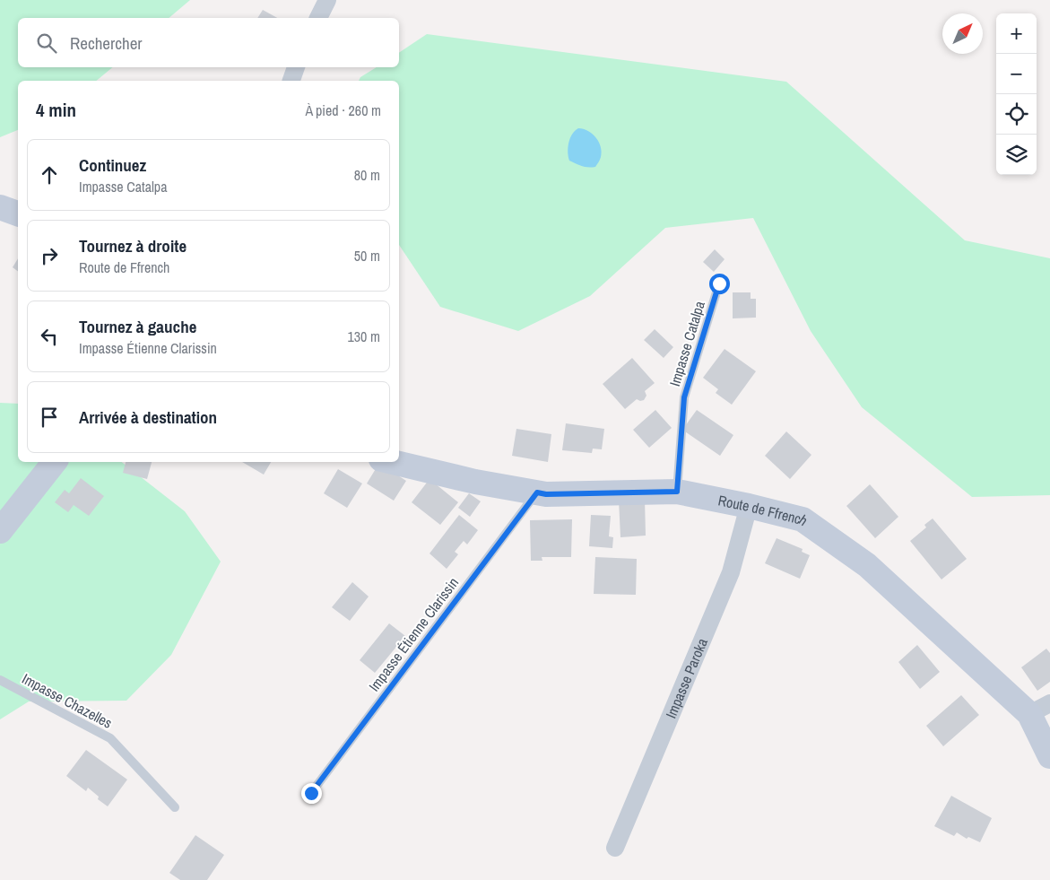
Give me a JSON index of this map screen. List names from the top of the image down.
{
  "streets": {
    "main road": ["Route de Ffrench"],
    "street": ["Impasse Paroka"],
    "lane": ["Impasse Catalpa", "Impasse Étienne Clarissin", "Impasse Chazelles"]
  },
  "crossings": [
    ["Impasse Catalpa", "Route de Ffrench"],
    ["Route de Ffrench", "Impasse Étienne Clarissin"],
    ["Route de Ffrench", "Impasse Paroka"]
  ],
  "north": "top right",
  "page": {
    "map_buttons": ["+", "−"],
    "search": "Rechercher",
    "heading": ["4 min", "À pied · 260 m"],
    "list": [
      ["Continuez", "Impasse Catalpa", "80 m"],
      ["Tournez à droite", "Route de Ffrench", "50 m"],
      ["Tournez à gauche", "Impasse Étienne Clarissin", "130 m"],
      "Arrivée à destination"
    ]
  }
}
